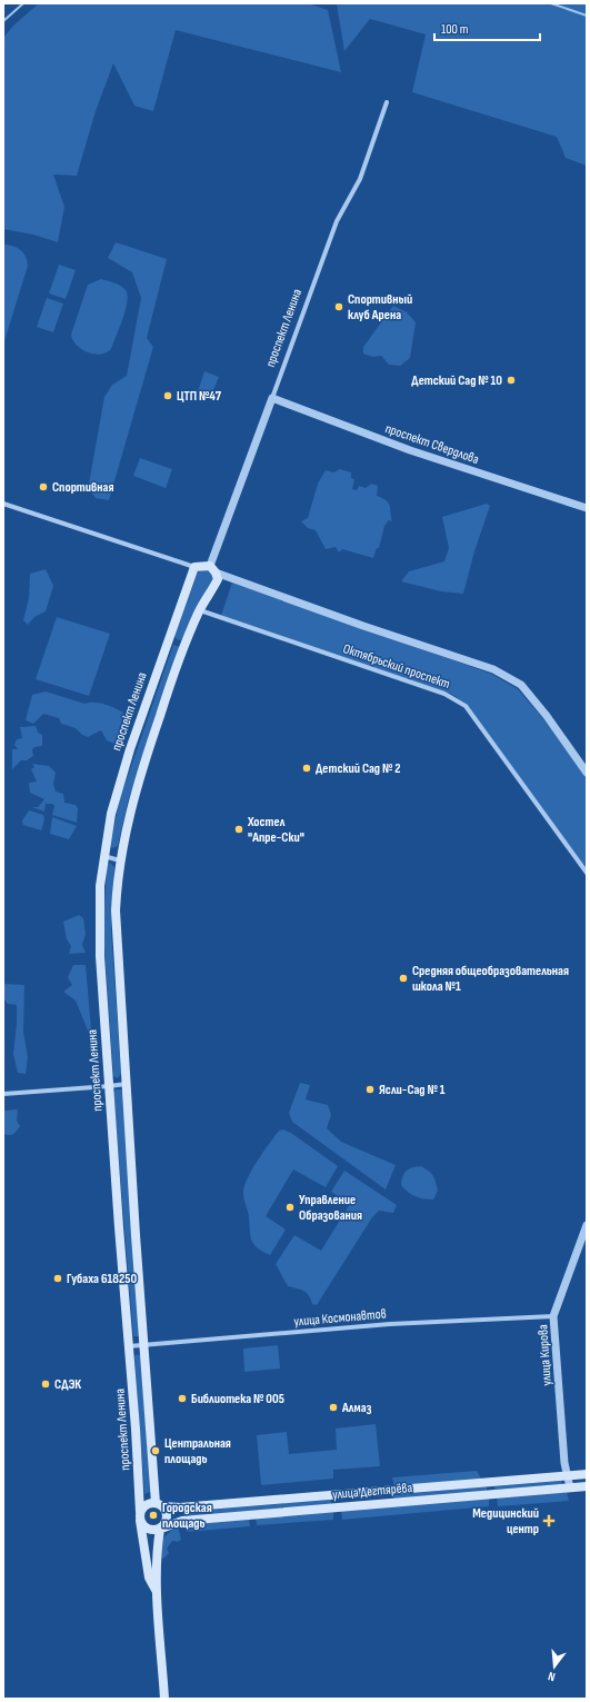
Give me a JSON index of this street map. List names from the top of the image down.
{
  "streets": {
    "main road": ["проспект Ленина", "улица Дегтярёва"],
    "street": [
      "проспект Свердлова",
      "Октябрьский проспект",
      "улица Космонавтов",
      "улица Кирова"
    ]
  },
  "crossings": [
    ["проспект Ленина", "проспект Свердлова"],
    ["проспект Ленина", "Октябрьский проспект"],
    ["проспект Ленина", "улица Космонавтов"],
    ["проспект Ленина", "улица Дегтярёва"],
    ["улица Космонавтов", "улица Кирова"],
    ["улица Кирова", "улица Дегтярёва"]
  ],
  "places": {
    "other": [
      "Спортивный клуб Арена",
      "Детский Сад № 10",
      "ЦТП №47",
      "Спортивная",
      "Детский Сад № 2",
      "Хостел \"Апре-Ски\"",
      "Средняя общеобразовательная школа №1",
      "Ясли-Сад № 1",
      "Управление Образования",
      "Губаха 618250",
      "СДЭК",
      "Библиотека № 005",
      "Алмаз",
      "Центральная площадь",
      "Городская площадь"
    ],
    "health": ["Медицинский центр"]
  },
  "scale_bar": "100 m",
  "north": "bottom"
}
